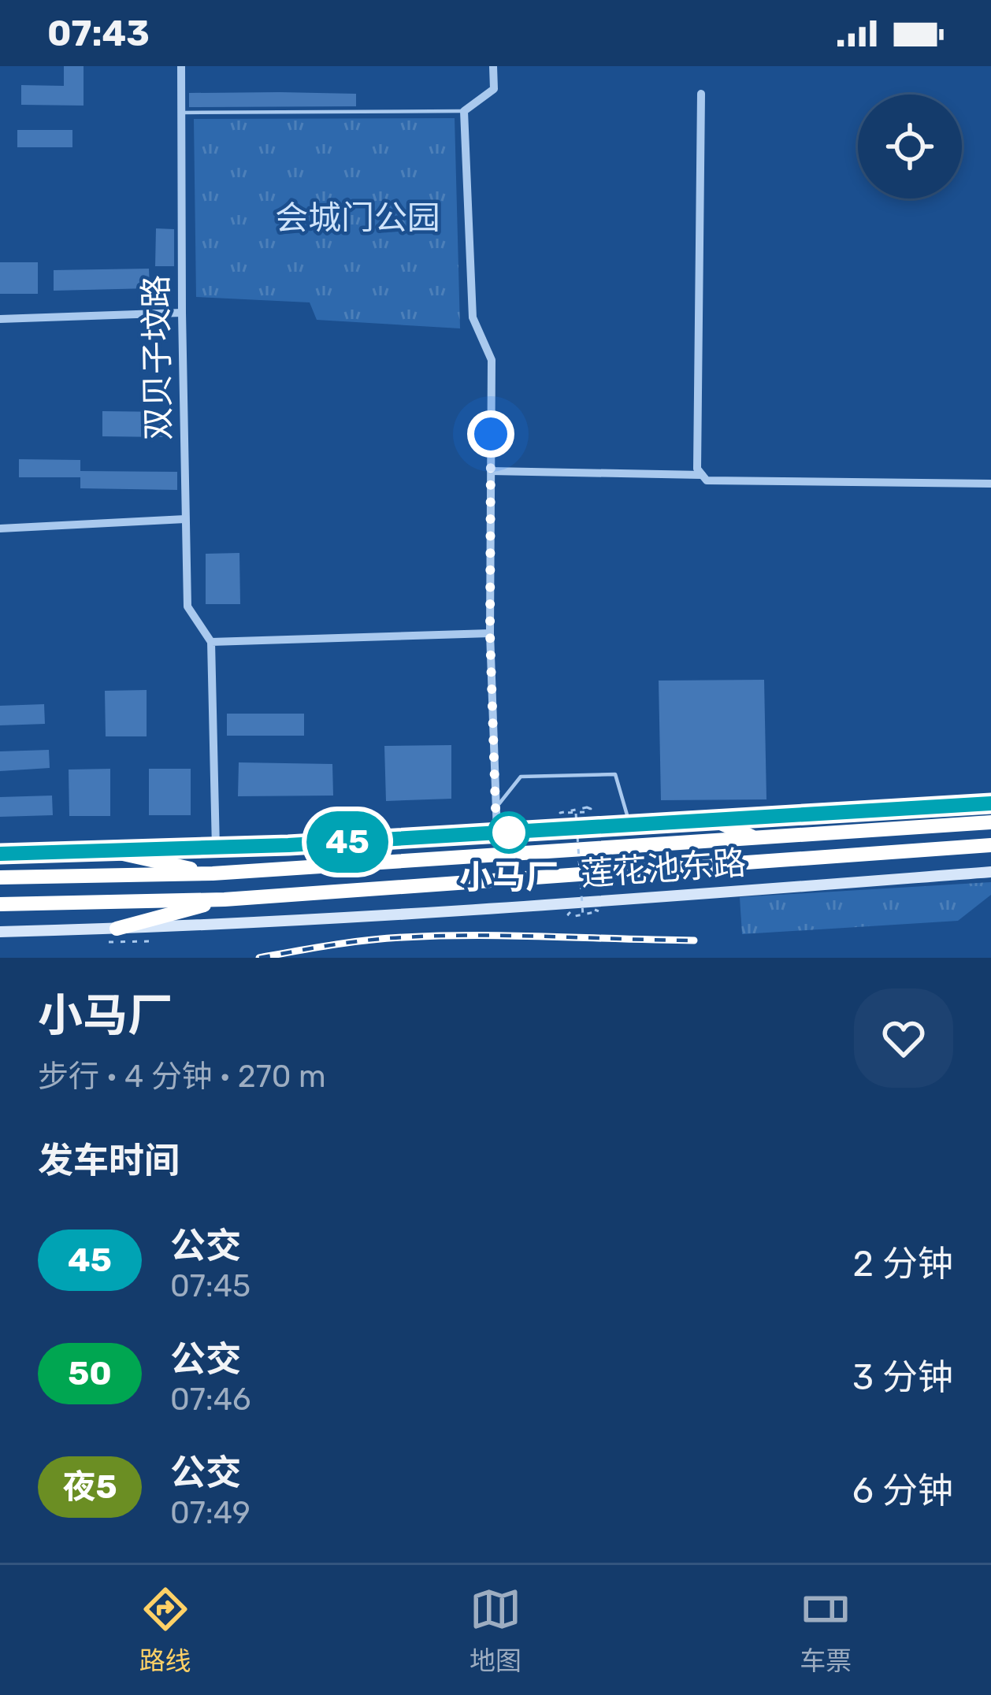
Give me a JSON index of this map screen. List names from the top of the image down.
{
  "streets": {
    "highway": ["莲花池东路"],
    "street": ["双贝子坟路"]
  },
  "parks": ["会城门公园"],
  "places": ["小马厂"],
  "lines": ["bus line 45"],
  "page": {
    "status": "07:43",
    "on_map": "45",
    "heading": [
      ["小马厂", "步行 · 4 分钟 · 270 m"],
      "发车时间"
    ],
    "list": [
      {
        "mark": "45",
        "name": "公交",
        "note": "07:45",
        "value": "2 分钟"
      },
      {
        "mark": "50",
        "name": "公交",
        "note": "07:46",
        "value": "3 分钟"
      },
      {
        "mark": "夜5",
        "name": "公交",
        "note": "07:49",
        "value": "6 分钟"
      }
    ],
    "tabs": ["路线", "地图", "车票"]
  }
}
